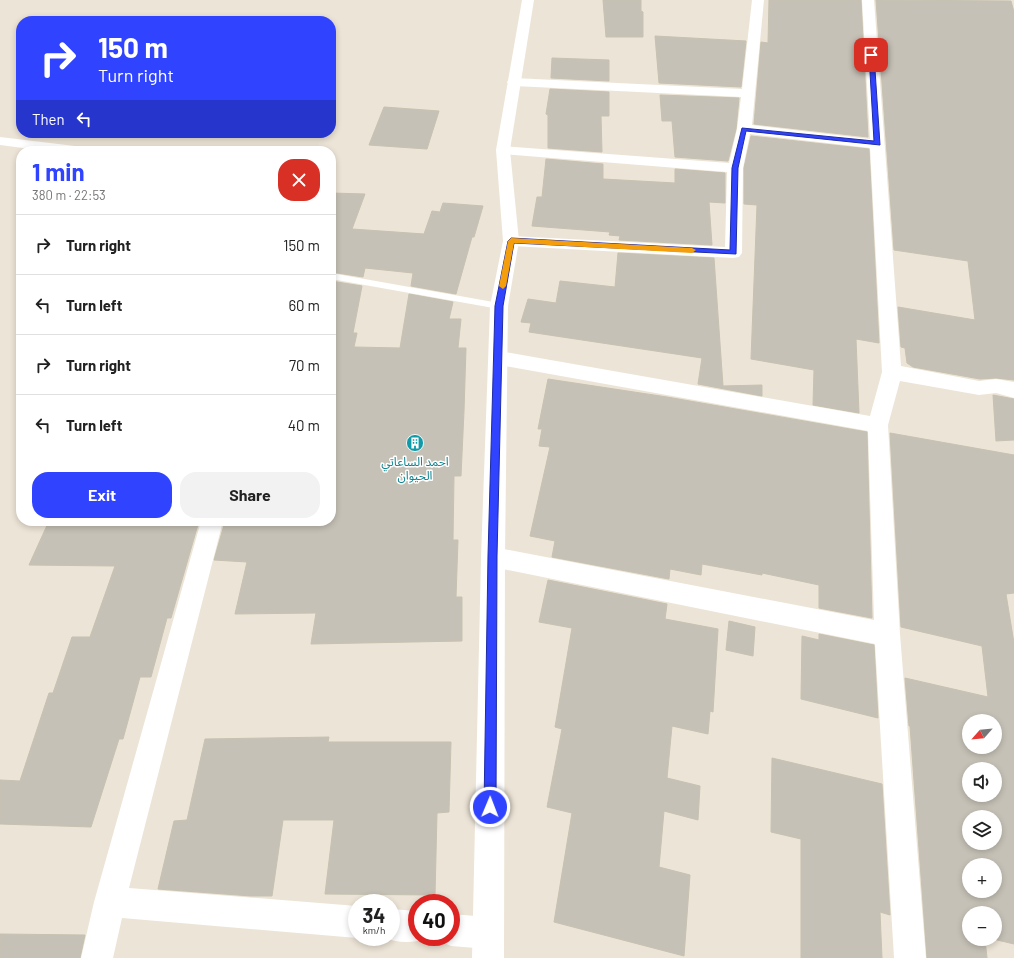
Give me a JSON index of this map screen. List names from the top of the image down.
{
  "places": {
    "building": ["احمد الساعاتي الحيوان"]
  },
  "north": "bottom left",
  "page": {
    "turn": ["150 m", "Turn right"],
    "then": "Then",
    "heading": ["1 min", "380 m · 22:53"],
    "list": [
      {
        "name": "Turn right",
        "value": "150 m"
      },
      {
        "name": "Turn left",
        "value": "60 m"
      },
      {
        "name": "Turn right",
        "value": "70 m"
      },
      {
        "name": "Turn left",
        "value": "40 m"
      }
    ],
    "buttons": ["Exit", "Share"],
    "map_buttons": ["+", "−"],
    "speed": "34 km/h",
    "limit": "40"
  }
}
